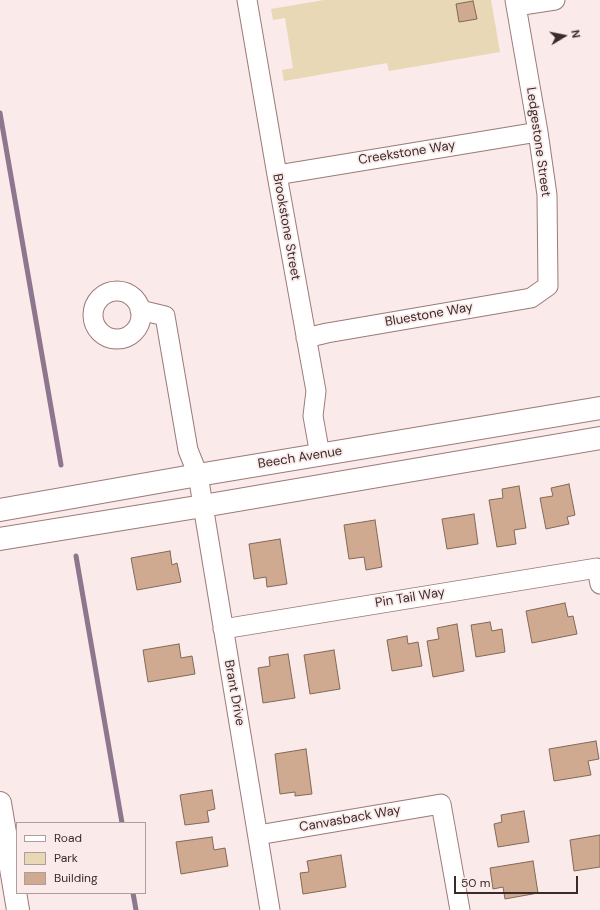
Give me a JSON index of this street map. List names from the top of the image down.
{
  "streets": {
    "main road": ["Beech Avenue"],
    "street": [
      "Ledgestone Street",
      "Creekstone Way",
      "Brookstone Street",
      "Bluestone Way",
      "Pin Tail Way",
      "Brant Drive",
      "Canvasback Way"
    ]
  },
  "crossings": [
    ["Ledgestone Street", "Creekstone Way"],
    ["Ledgestone Street", "Bluestone Way"],
    ["Creekstone Way", "Brookstone Street"],
    ["Brookstone Street", "Bluestone Way"],
    ["Brookstone Street", "Beech Avenue"],
    ["Beech Avenue", "Brant Drive"],
    ["Pin Tail Way", "Brant Drive"],
    ["Brant Drive", "Canvasback Way"]
  ],
  "legend": ["Road", "Park", "Building"],
  "scale_bar": "50 m",
  "north": "right"
}
